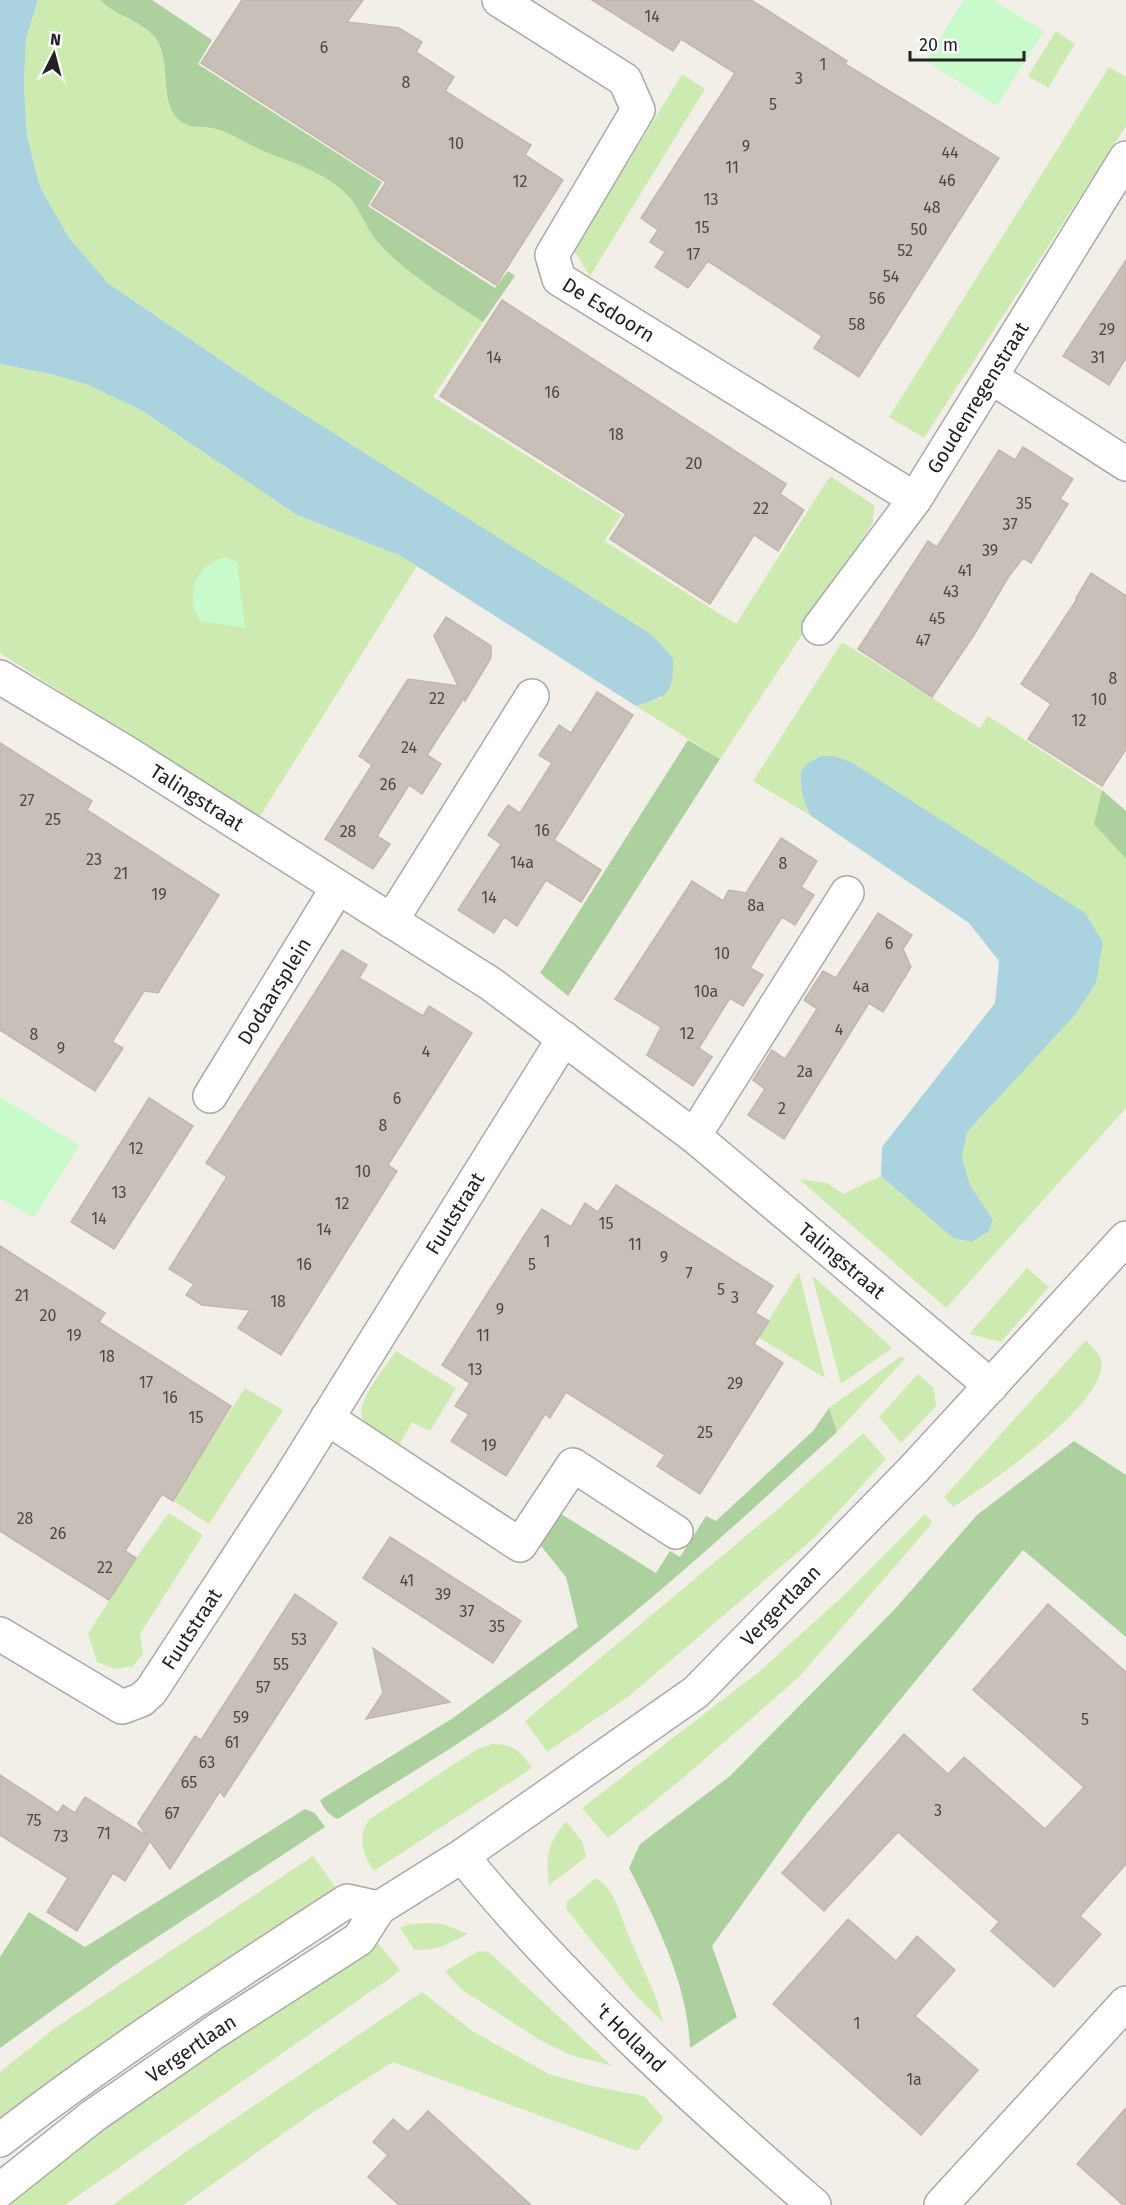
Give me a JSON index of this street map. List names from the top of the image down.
{
  "streets": {
    "street": [
      "De Esdoorn",
      "Goudenregenstraat",
      "Talingstraat",
      "Dodaarsplein",
      "Fuutstraat",
      "Vergertlaan",
      "'t Holland"
    ]
  },
  "crossings": [
    ["De Esdoorn", "Goudenregenstraat"],
    ["Talingstraat", "Dodaarsplein"],
    ["Talingstraat", "Fuutstraat"],
    ["Talingstraat", "Vergertlaan"],
    ["Vergertlaan", "'t Holland"]
  ],
  "house_numbers": [
    "14",
    "6",
    "1",
    "3",
    "8",
    "5",
    "10",
    "9",
    "44",
    "11",
    "46",
    "12",
    "13",
    "48",
    "15",
    "50",
    "52",
    "17",
    "54",
    "56",
    "58",
    "29",
    "14",
    "31",
    "16",
    "18",
    "20",
    "35",
    "22",
    "37",
    "39",
    "41",
    "43",
    "45",
    "47",
    "8",
    "22",
    "10",
    "12",
    "24",
    "26",
    "27",
    "25",
    "16",
    "28",
    "23",
    "14a",
    "8",
    "21",
    "19",
    "14",
    "8a",
    "6",
    "10",
    "4a",
    "10a",
    "4",
    "12",
    "8",
    "9",
    "4",
    "2a",
    "6",
    "2",
    "8",
    "12",
    "10",
    "13",
    "12",
    "14",
    "15",
    "14",
    "1",
    "11",
    "9",
    "16",
    "5",
    "7",
    "5",
    "21",
    "3",
    "18",
    "9",
    "20",
    "19",
    "11",
    "18",
    "13",
    "17",
    "29",
    "16",
    "15",
    "25",
    "19",
    "28",
    "26",
    "22",
    "41",
    "39",
    "37",
    "35",
    "53",
    "55",
    "57",
    "59",
    "5",
    "61",
    "63",
    "65",
    "3",
    "67",
    "75",
    "71",
    "73",
    "1",
    "1a"
  ],
  "scale_bar": "20 m",
  "north": "top"
}
